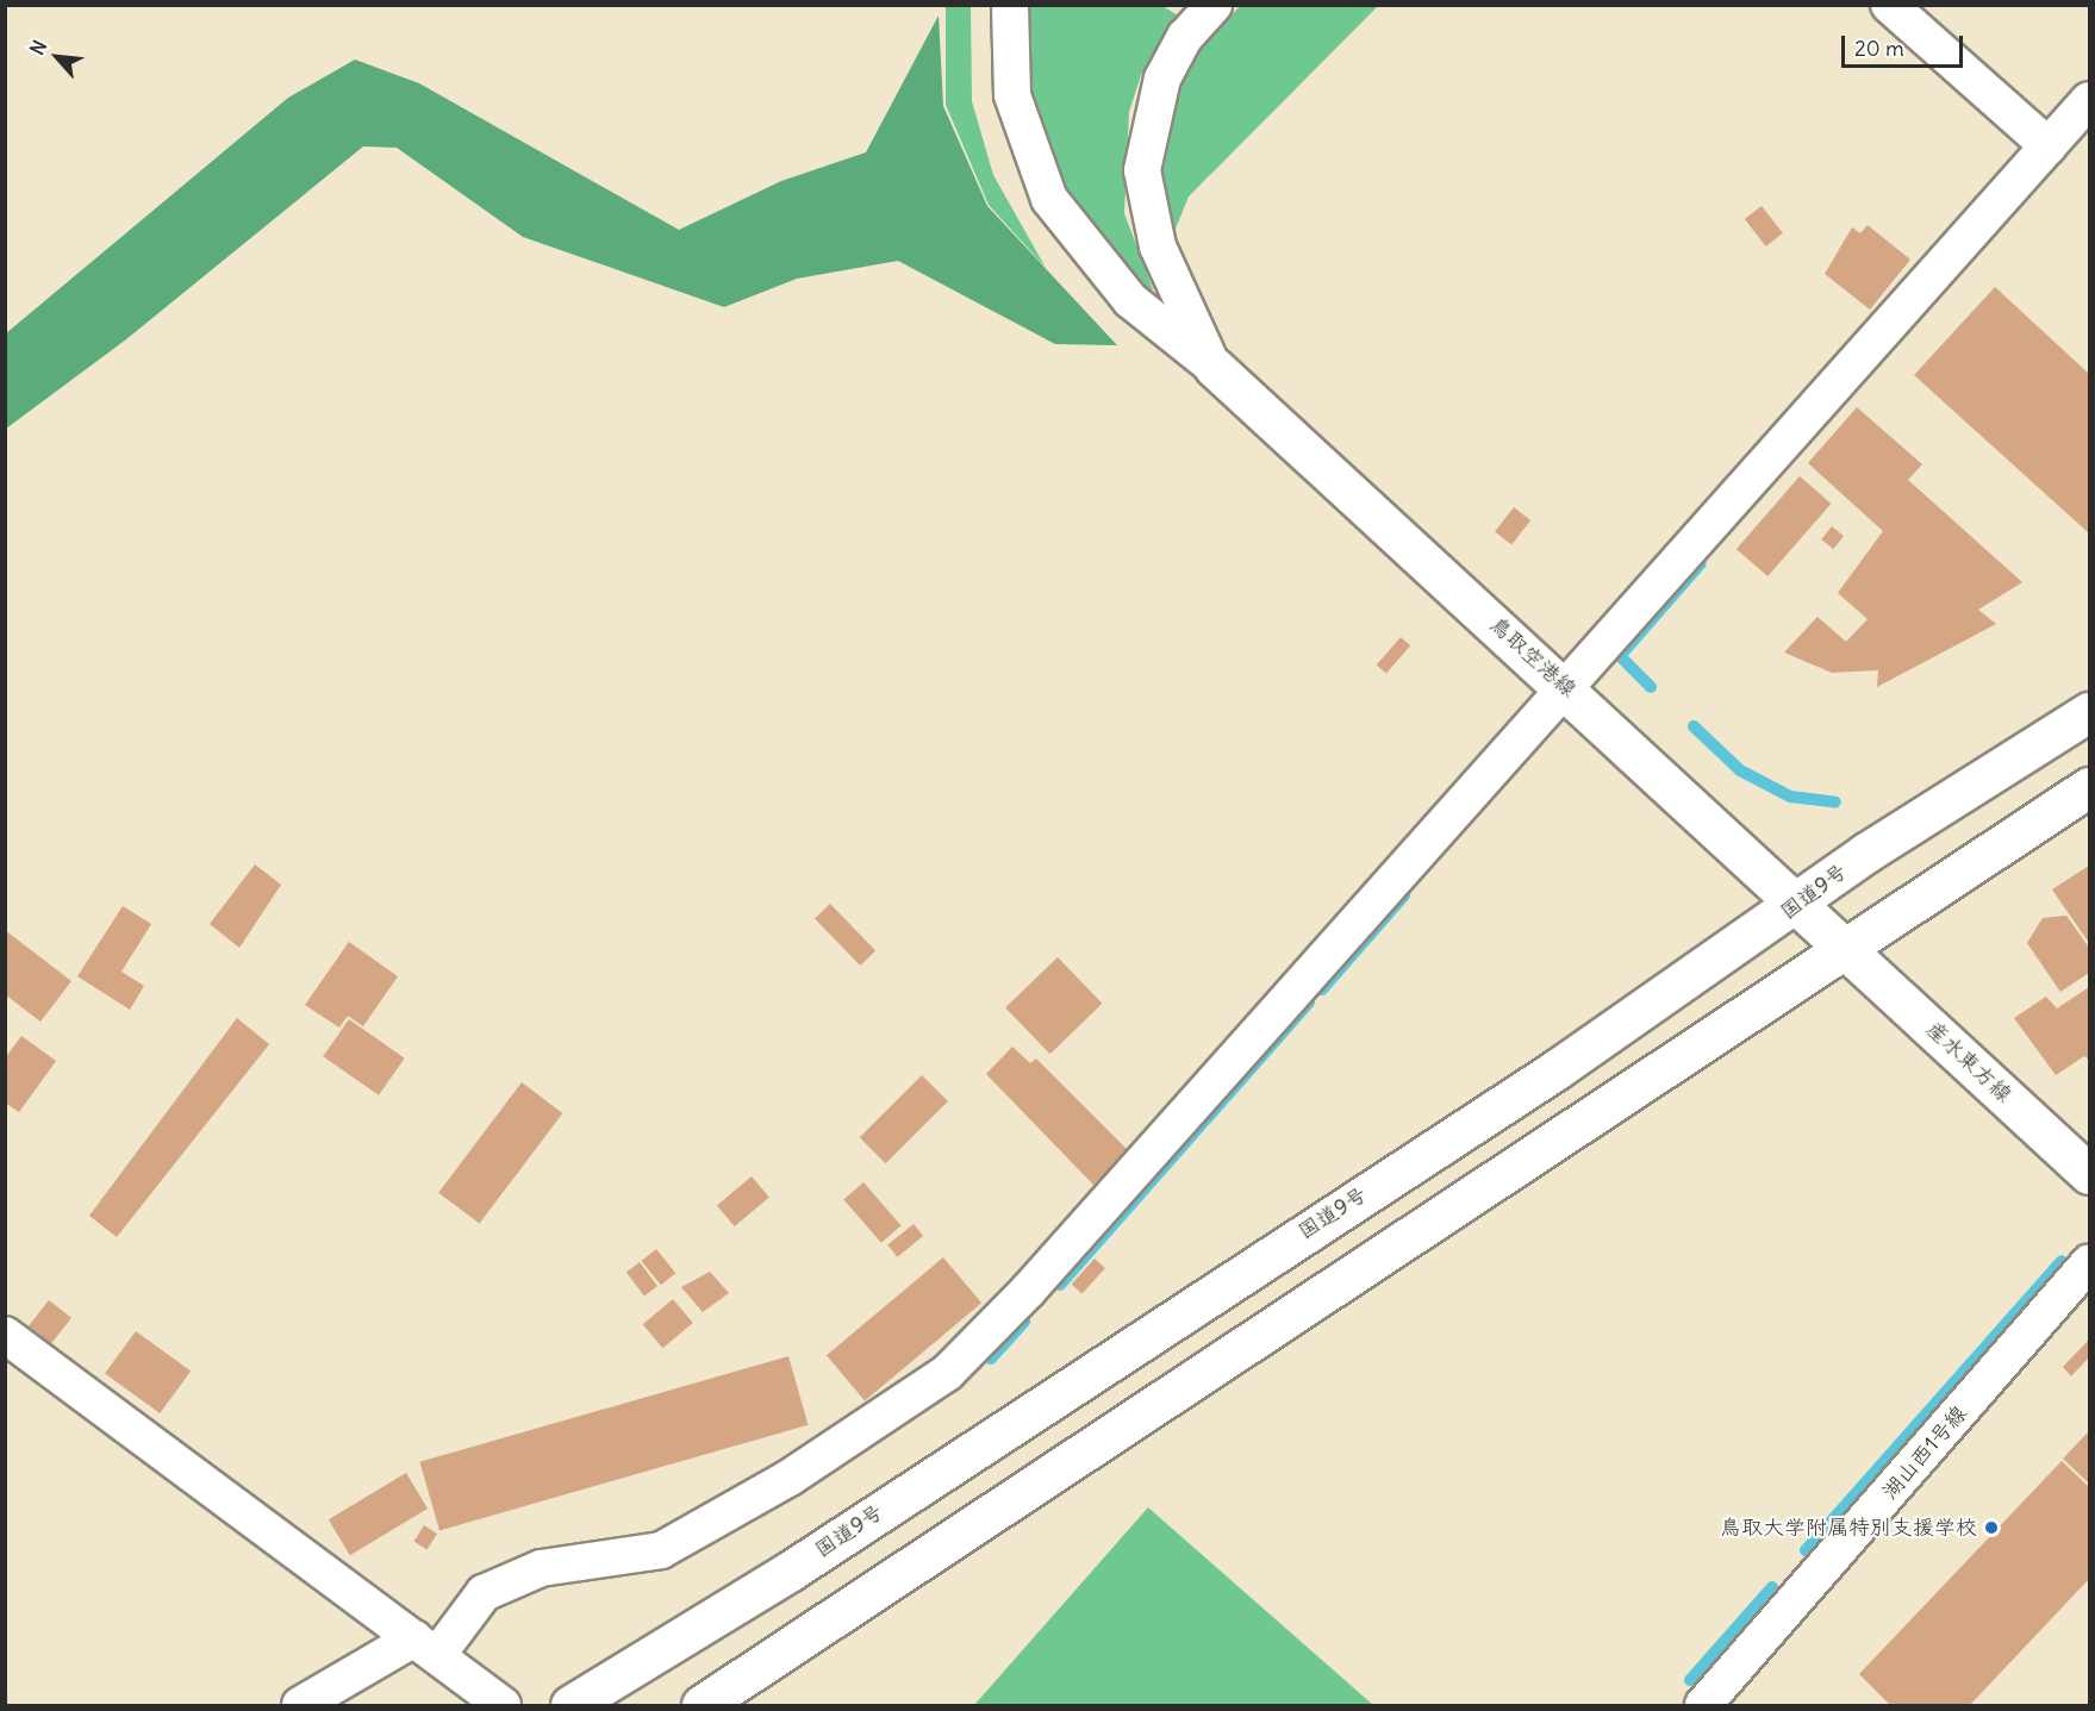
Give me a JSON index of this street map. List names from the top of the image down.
{
  "streets": {
    "main road": ["鳥取空港線", "国道9号", "産水東方線"],
    "street": ["湖山西1号線"]
  },
  "crossings": [
    ["鳥取空港線", "国道9号"],
    ["鳥取空港線", "産水東方線"]
  ],
  "places": ["鳥取大学附属特別支援学校"],
  "scale_bar": "20 m",
  "north": "top left"
}
